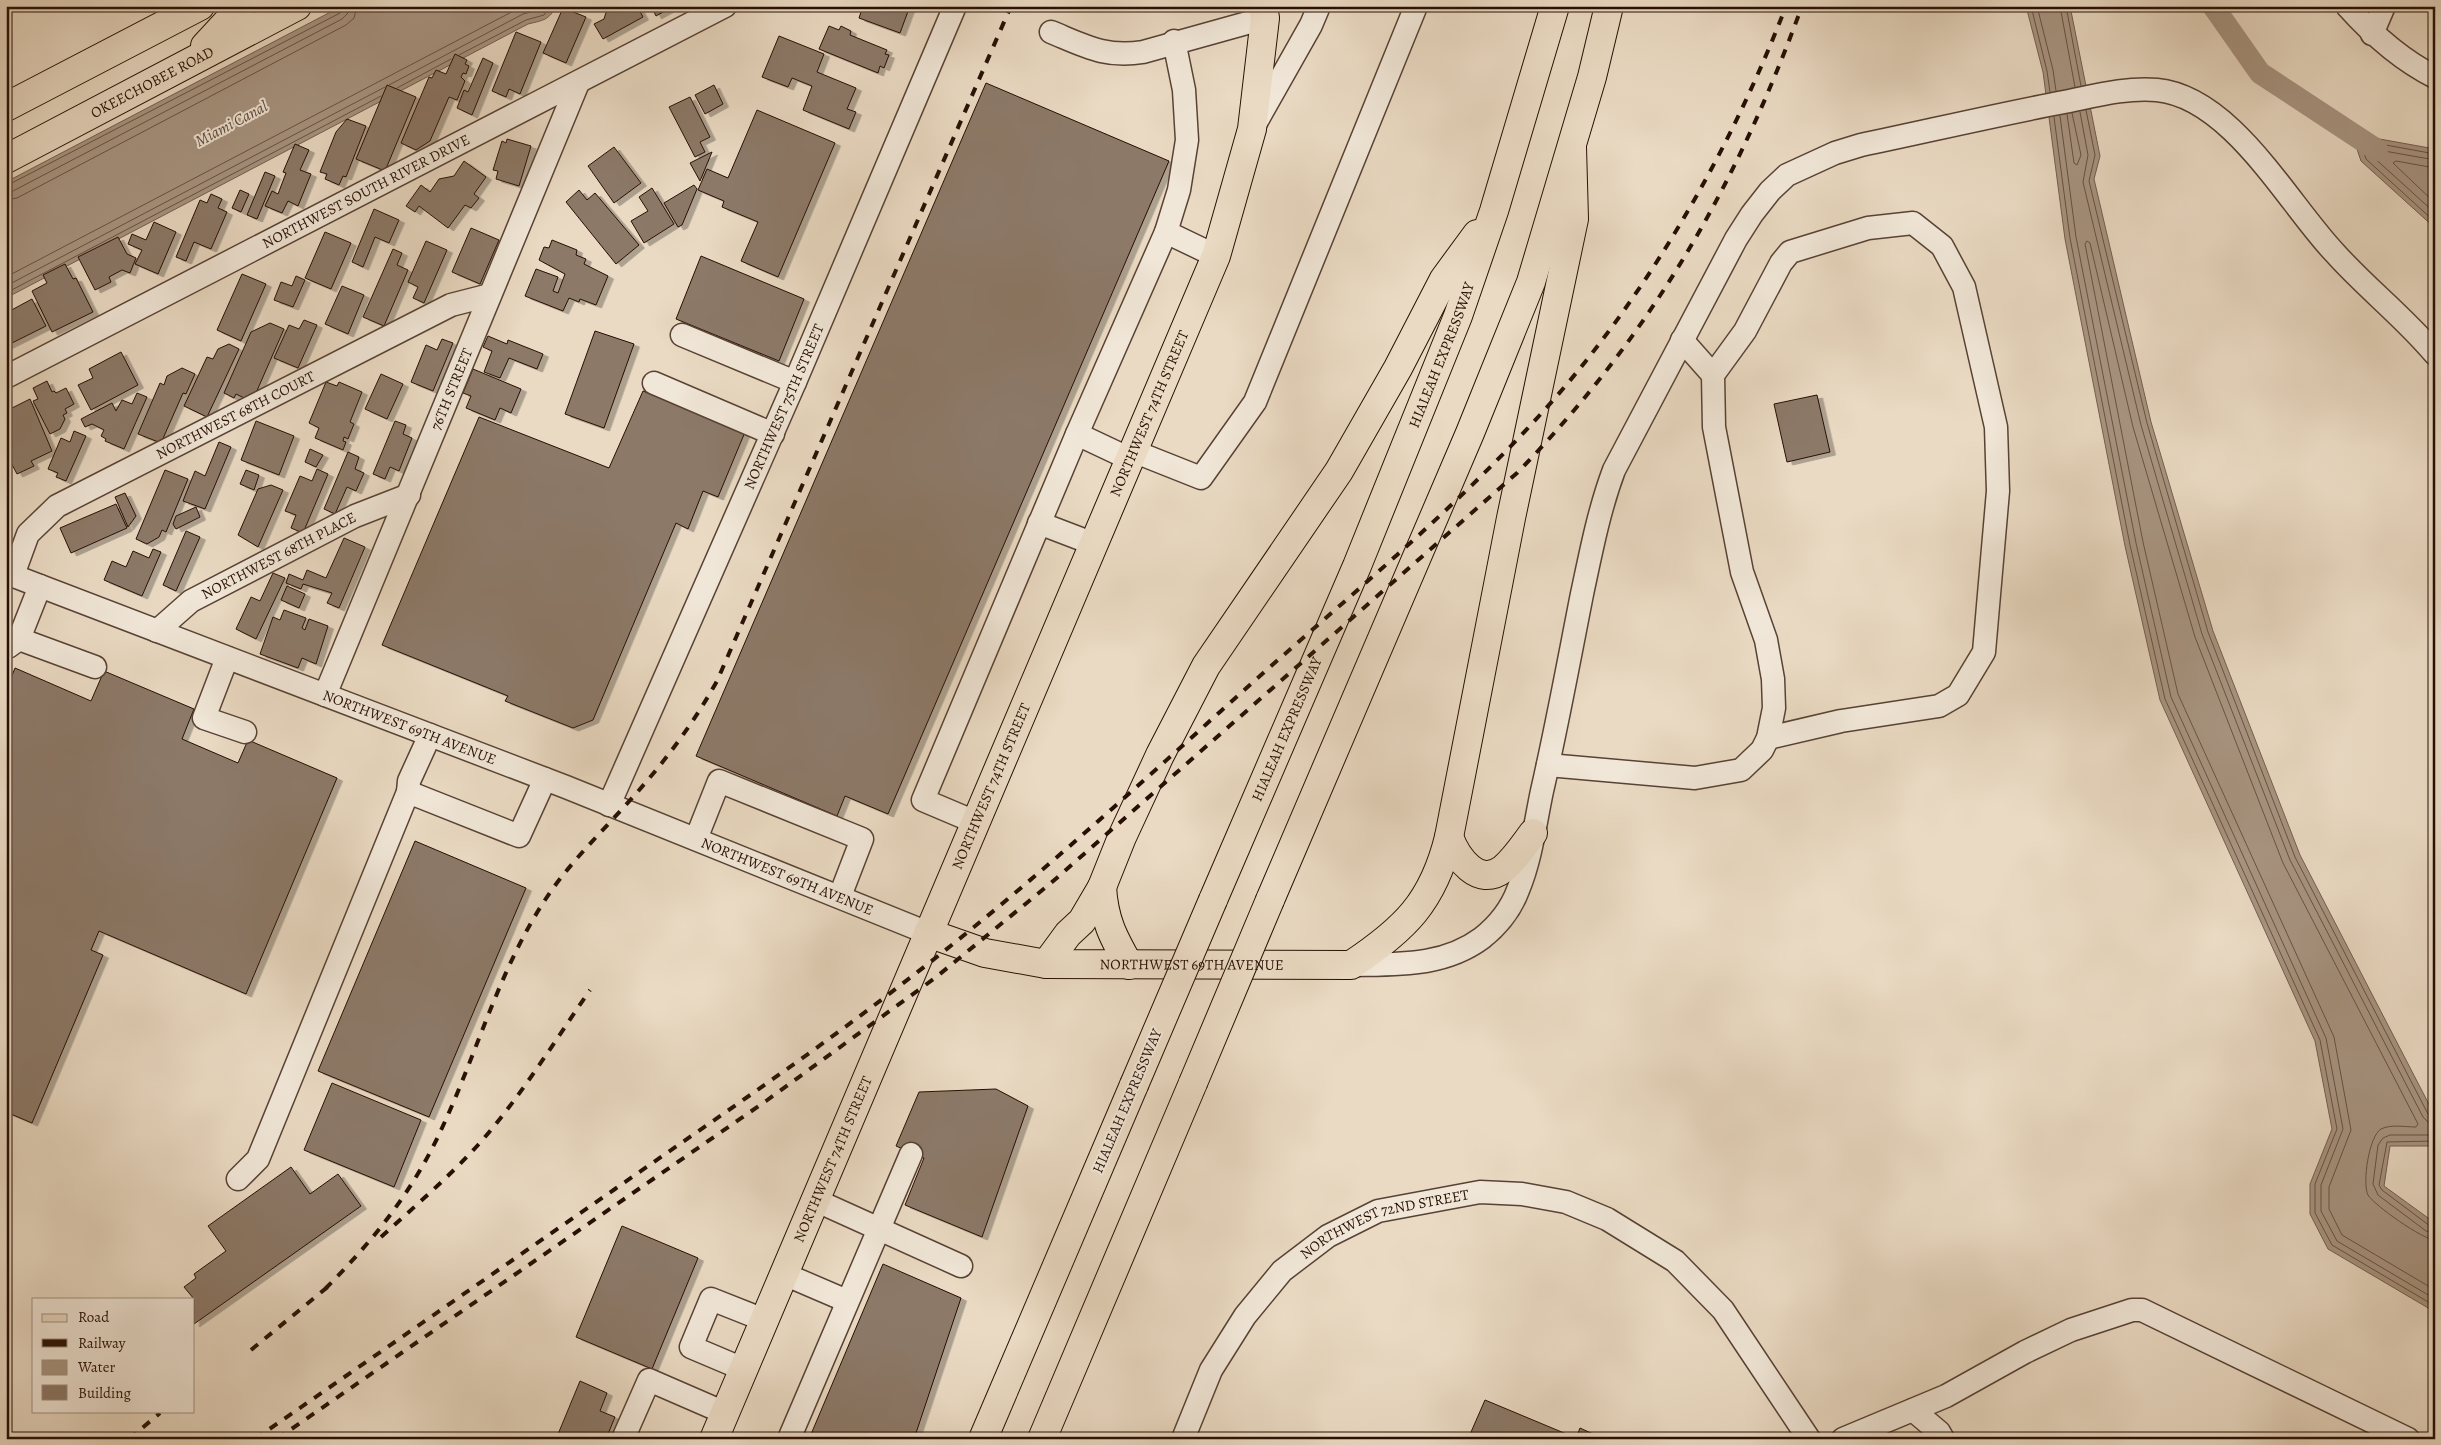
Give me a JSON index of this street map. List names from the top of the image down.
{
  "streets": {
    "main road": [
      "OKEECHOBEE ROAD",
      "HIALEAH EXPRESSWAY",
      "NORTHWEST 74TH STREET",
      "NORTHWEST 69TH AVENUE"
    ],
    "street": [
      "NORTHWEST SOUTH RIVER DRIVE",
      "76TH STREET",
      "NORTHWEST 75TH STREET",
      "NORTHWEST 68TH COURT",
      "NORTHWEST 68TH PLACE",
      "NORTHWEST 72ND STREET"
    ]
  },
  "crossings": [
    ["NORTHWEST SOUTH RIVER DRIVE", "76TH STREET"],
    ["76TH STREET", "NORTHWEST 68TH COURT"],
    ["76TH STREET", "NORTHWEST 68TH PLACE"],
    ["76TH STREET", "NORTHWEST 69TH AVENUE"],
    ["NORTHWEST 75TH STREET", "NORTHWEST 69TH AVENUE"],
    ["NORTHWEST 74TH STREET", "NORTHWEST 69TH AVENUE"],
    ["NORTHWEST 68TH COURT", "NORTHWEST 69TH AVENUE"],
    ["NORTHWEST 68TH PLACE", "NORTHWEST 69TH AVENUE"]
  ],
  "water": ["Miami Canal"],
  "legend": [
    "Road",
    "Railway",
    "Water",
    "Building"
  ]
}
